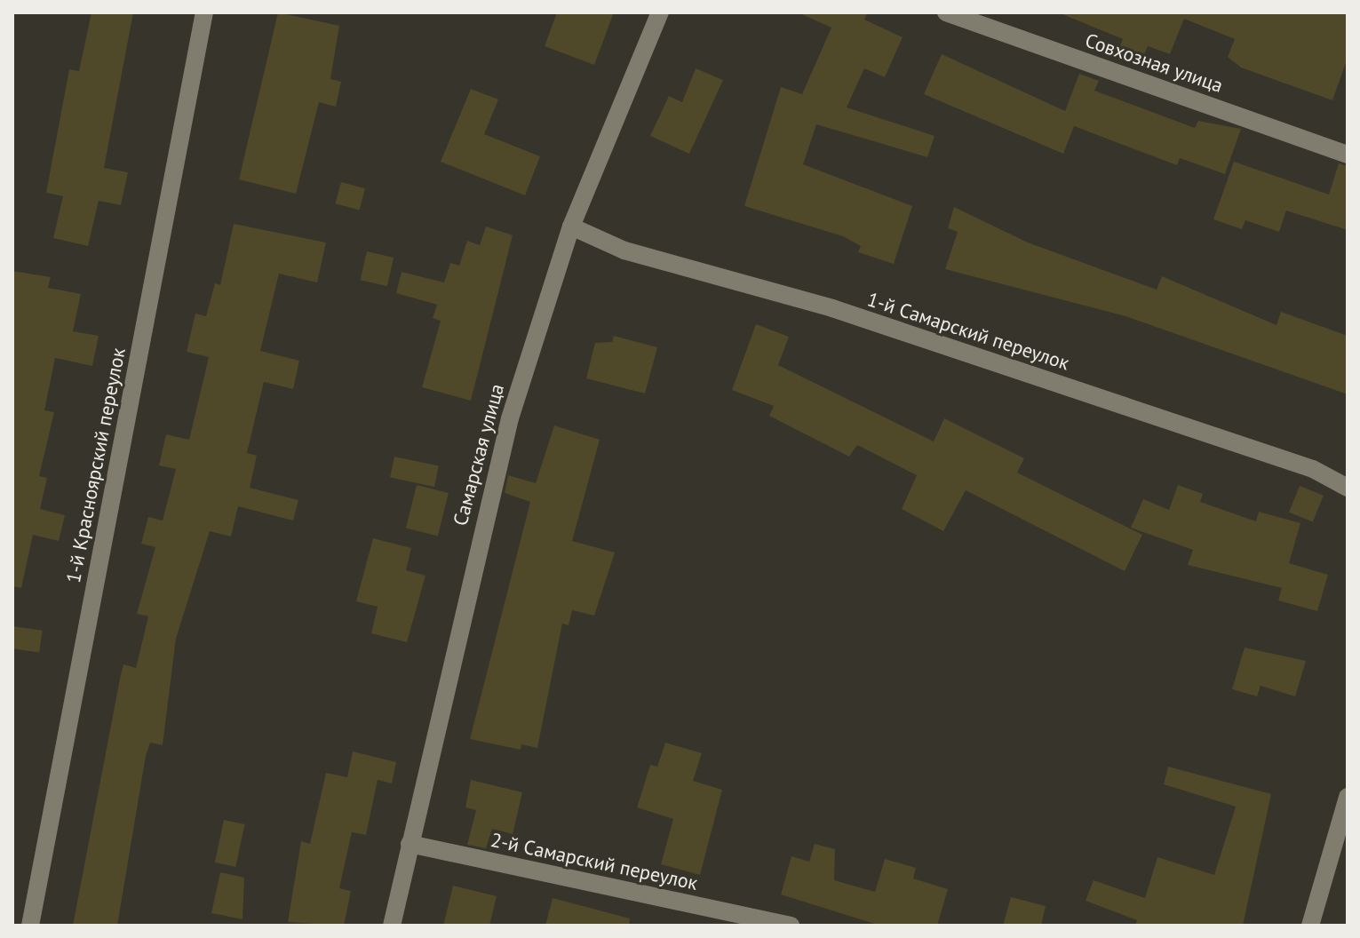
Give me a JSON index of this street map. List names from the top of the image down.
{
  "streets": {
    "street": [
      "Совхозная улица",
      "1-й Самарский переулок",
      "Самарская улица",
      "1-й Красноярский переулок",
      "2-й Самарский переулок"
    ]
  },
  "crossings": [
    ["1-й Самарский переулок", "Самарская улица"],
    ["Самарская улица", "2-й Самарский переулок"]
  ]
}
